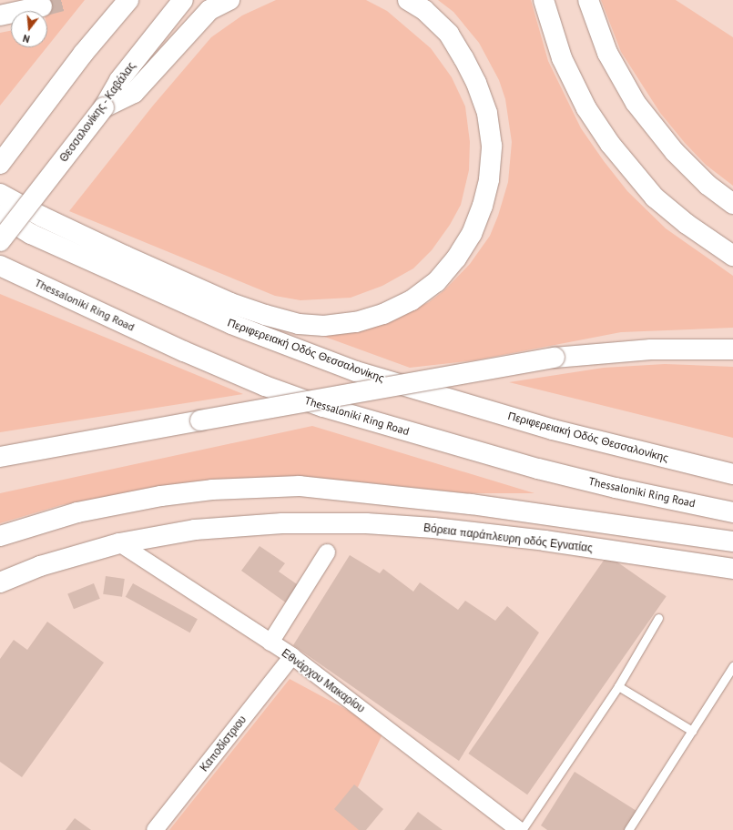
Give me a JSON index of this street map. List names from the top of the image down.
{
  "streets": {
    "main road": [
      "Θεσσαλονίκης - Καβάλας",
      "Thessaloniki Ring Road",
      "Περιφερειακή Οδός Θεσσαλονίκης",
      "Βόρεια παράπλευρη οδός Εγνατίας"
    ],
    "street": ["Εθνάρχου Μακαρίου", "Καποδίστριου"]
  },
  "crossings": [
    ["Βόρεια παράπλευρη οδός Εγνατίας", "Εθνάρχου Μακαρίου"],
    ["Εθνάρχου Μακαρίου", "Καποδίστριου"]
  ],
  "north": "bottom"
}
